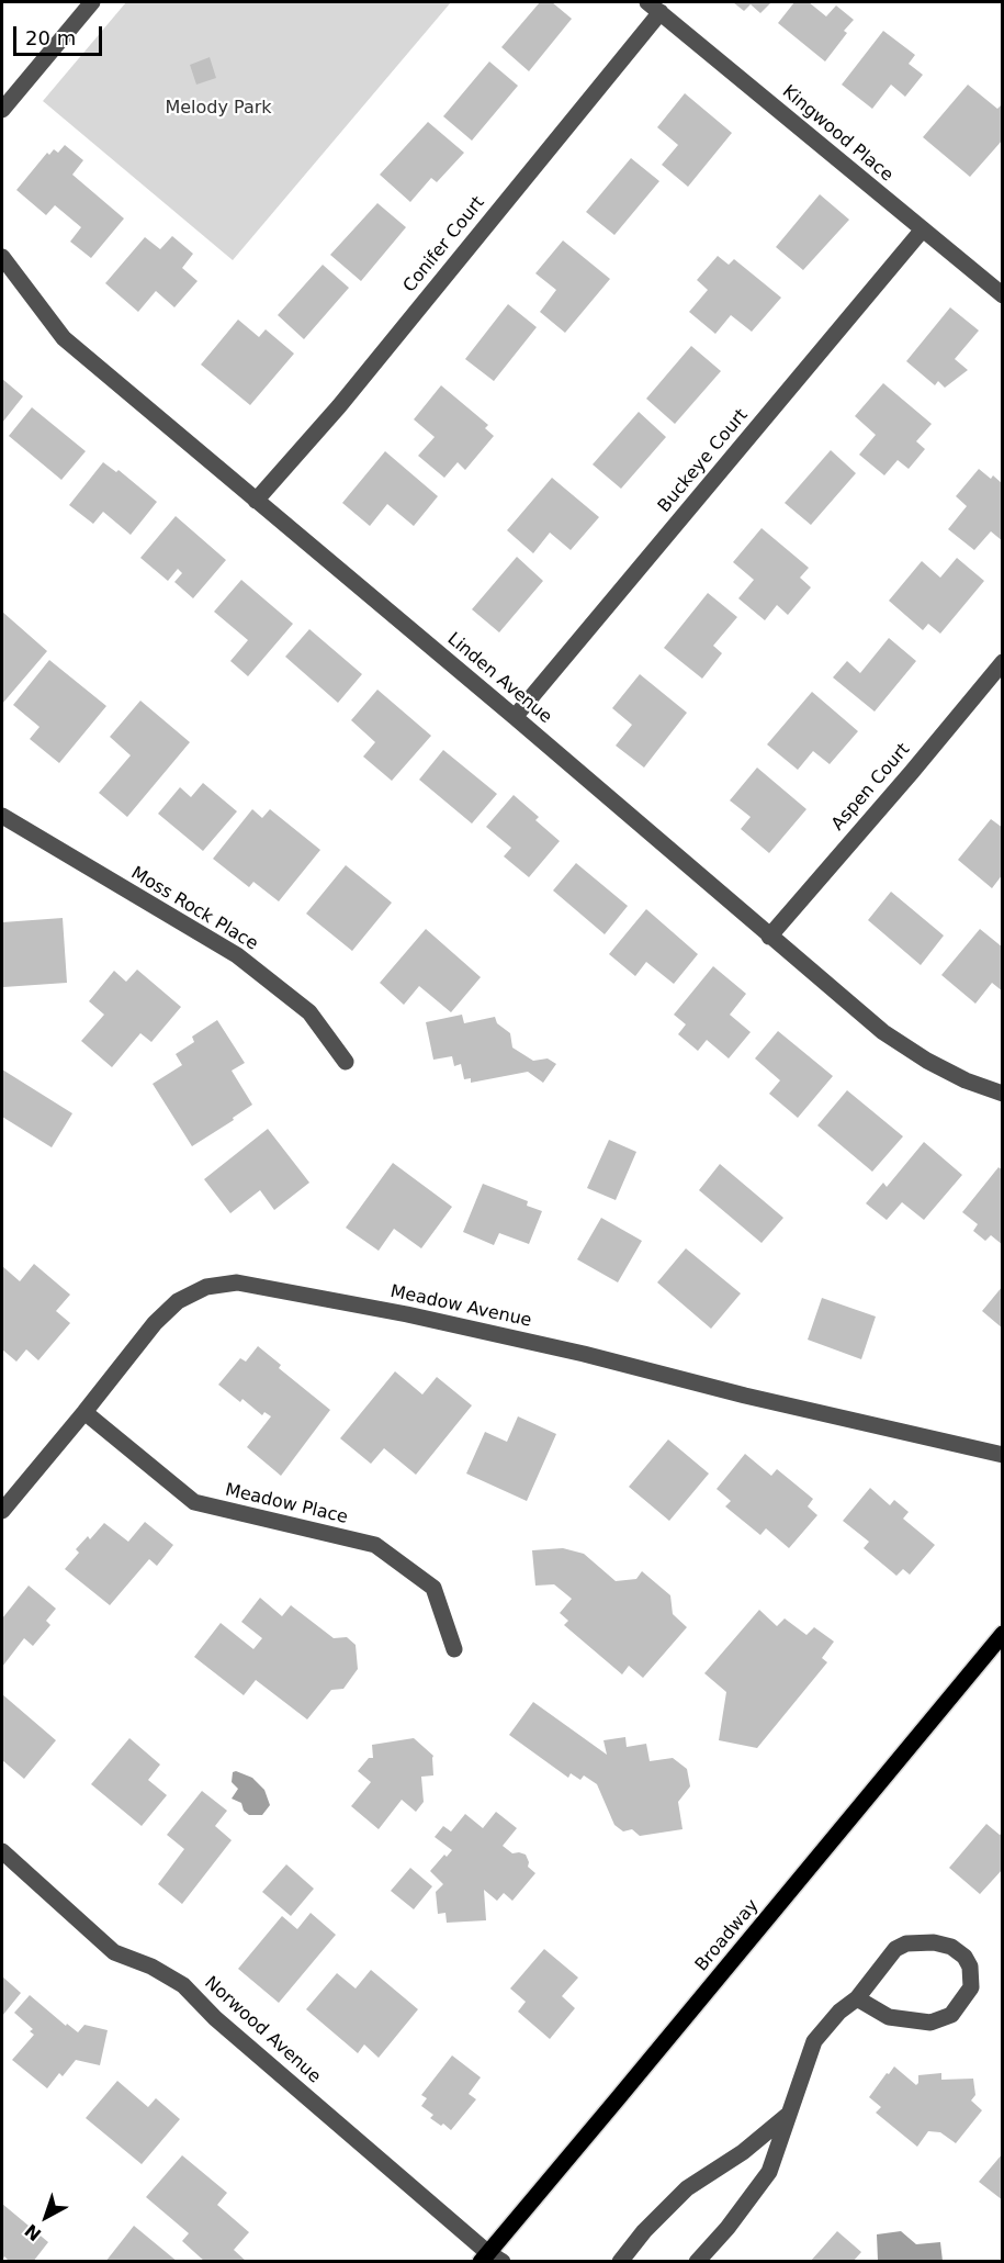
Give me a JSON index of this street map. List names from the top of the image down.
{
  "streets": {
    "main road": ["Broadway"],
    "street": [
      "Kingwood Place",
      "Conifer Court",
      "Buckeye Court",
      "Linden Avenue",
      "Aspen Court",
      "Moss Rock Place",
      "Meadow Avenue",
      "Meadow Place",
      "Norwood Avenue"
    ]
  },
  "crossings": [
    ["Kingwood Place", "Conifer Court"],
    ["Kingwood Place", "Buckeye Court"],
    ["Conifer Court", "Linden Avenue"],
    ["Buckeye Court", "Linden Avenue"],
    ["Linden Avenue", "Aspen Court"],
    ["Meadow Avenue", "Meadow Place"],
    ["Broadway", "Norwood Avenue"]
  ],
  "parks": ["Melody Park"],
  "scale_bar": "20 m",
  "north": "bottom left"
}
